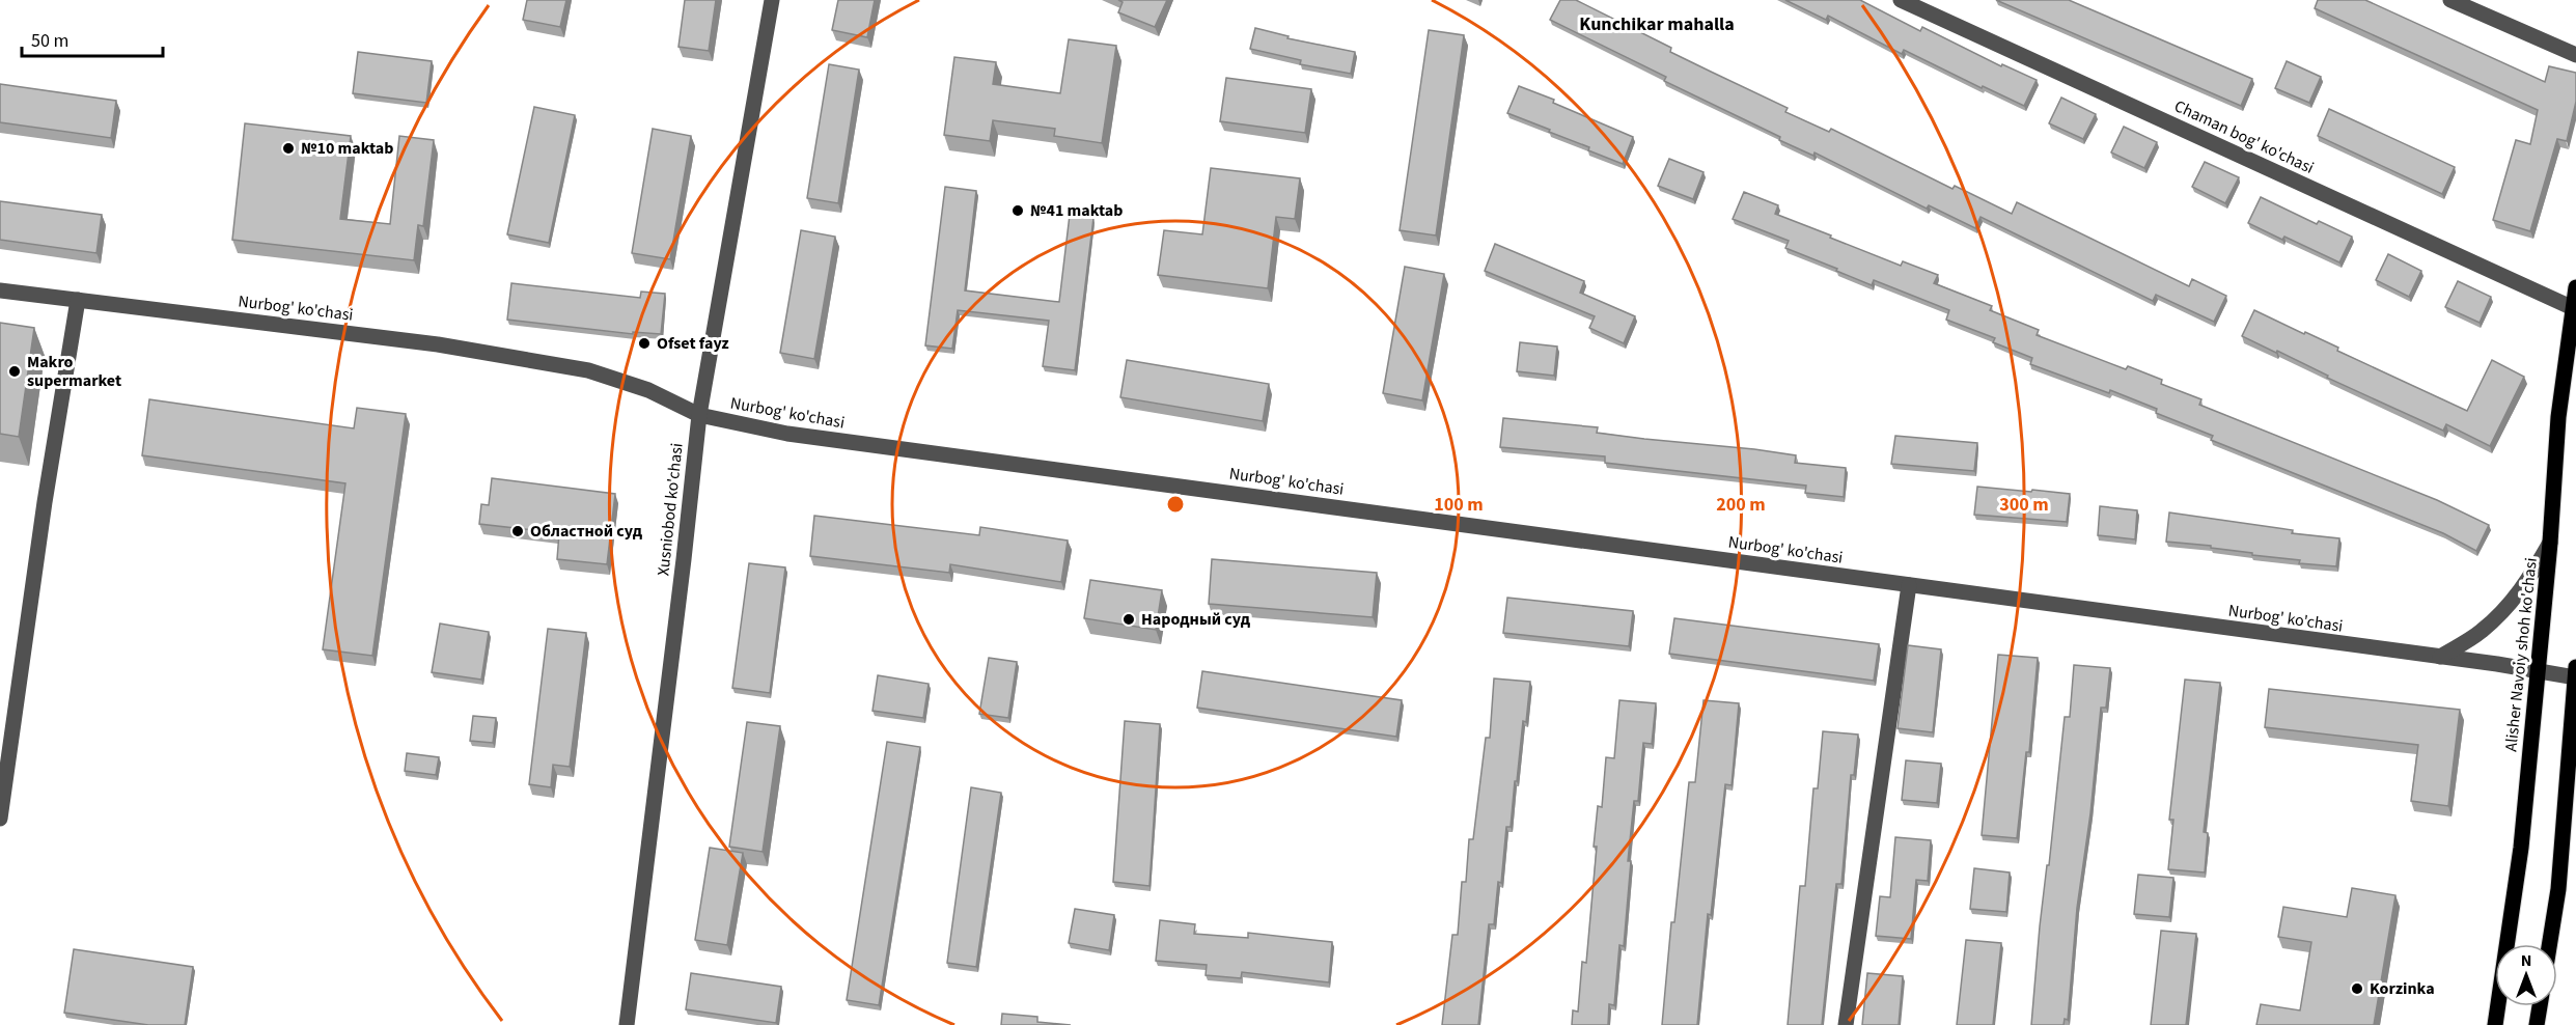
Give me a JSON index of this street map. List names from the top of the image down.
{
  "streets": {
    "main road": ["Alisher Navoiy shoh ko'chasi"],
    "street": ["Chaman bog' ko'chasi", "Nurbog' ko'chasi", "Xusniobod ko'chasi"]
  },
  "crossings": [
    ["Chaman bog' ko'chasi", "Alisher Navoiy shoh ko'chasi"],
    ["Nurbog' ko'chasi", "Xusniobod ko'chasi"],
    ["Nurbog' ko'chasi", "Alisher Navoiy shoh ko'chasi"]
  ],
  "districts": ["Kunchikar mahalla"],
  "places": [
    "№10 maktab",
    "№41 maktab",
    "Ofset fayz",
    "Makro supermarket",
    "Областной суд",
    "Народный суд",
    "Korzinka"
  ],
  "scale_bar": "50 m",
  "north": "top",
  "rings": ["100 m", "200 m", "300 m"]
}
